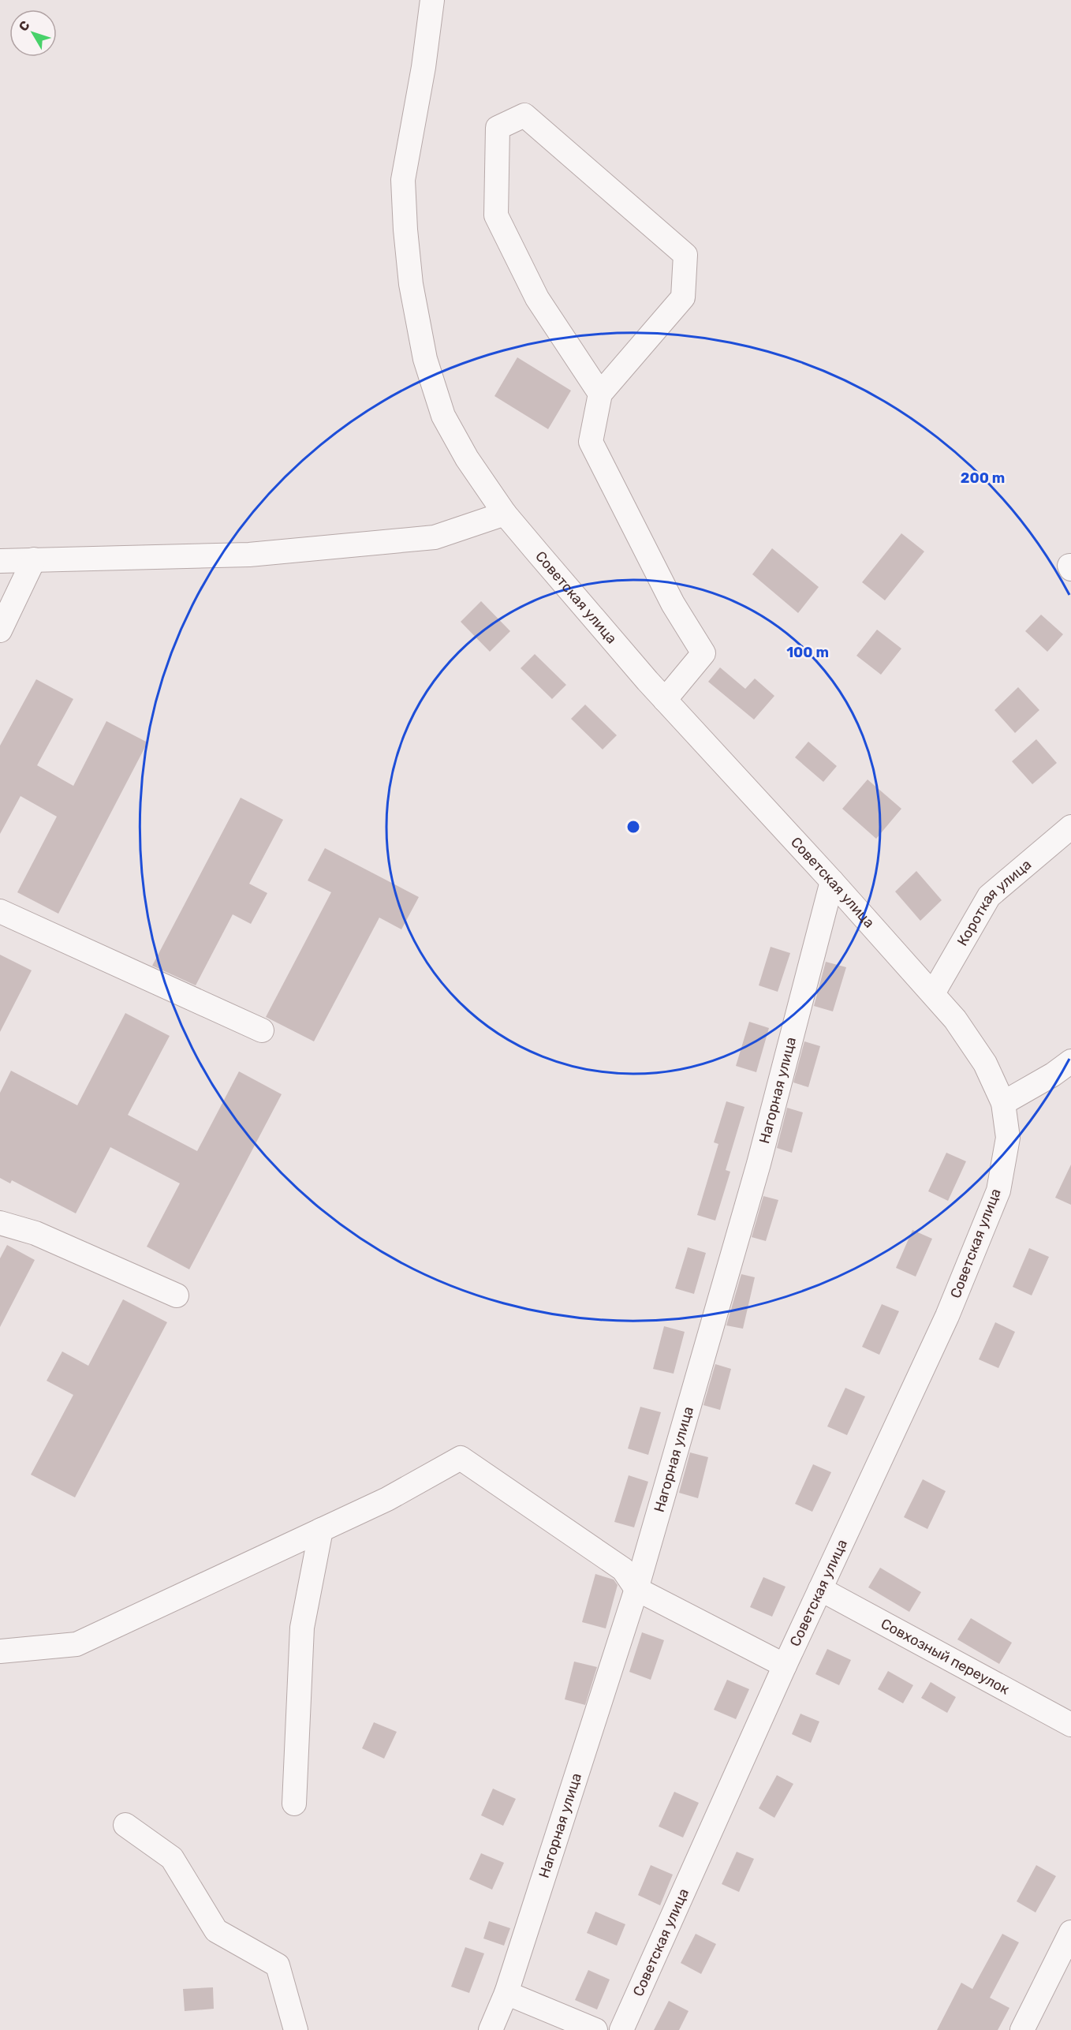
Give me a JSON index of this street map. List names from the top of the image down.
{
  "streets": {
    "street": [
      "Советская улица",
      "Короткая улица",
      "Нагорная улица",
      "Совхозный переулок"
    ]
  },
  "crossings": [
    ["Советская улица", "Короткая улица"],
    ["Советская улица", "Нагорная улица"],
    ["Советская улица", "Совхозный переулок"]
  ],
  "north": "top left",
  "rings": ["200 m", "100 m"]
}
